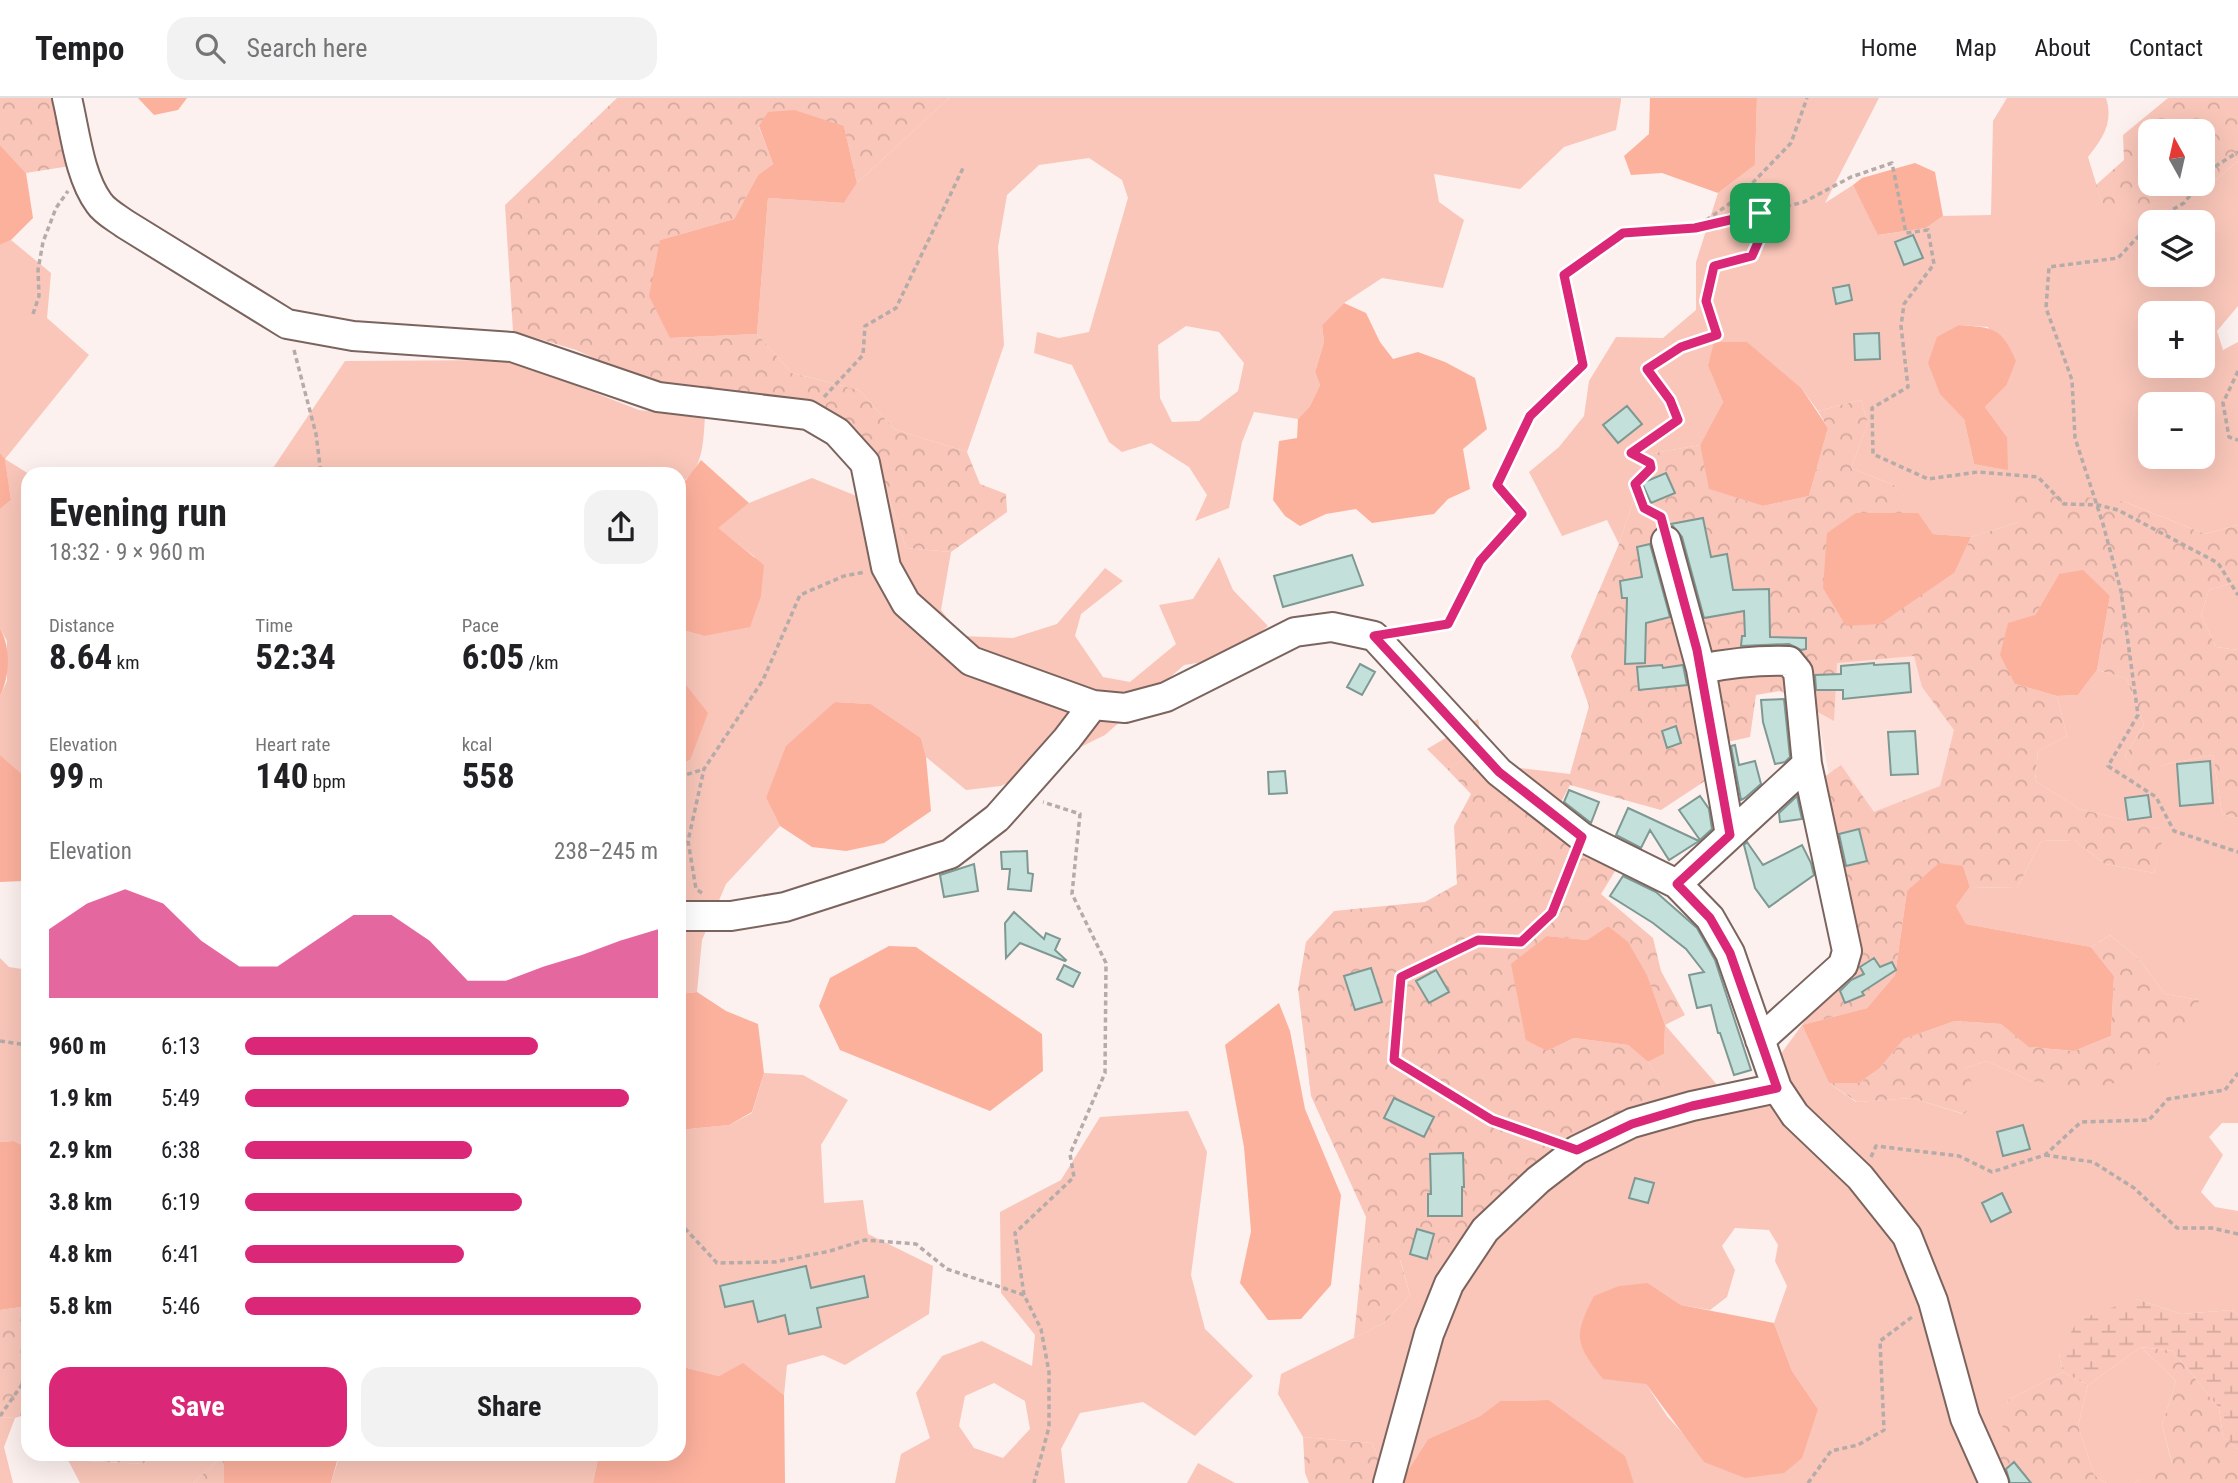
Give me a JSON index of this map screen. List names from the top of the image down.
{
  "north": "top",
  "page": {
    "header": "Tempo",
    "search": "Search here",
    "nav": [
      "Home",
      "Map",
      "About",
      "Contact"
    ],
    "map_buttons": ["+", "−"],
    "heading": ["Evening run", "18:32 · 9 × 960 m"],
    "stats": [
      ["Distance", "8.64 km"],
      ["Time", "52:34"],
      ["Pace", "6:05 /km"],
      ["Elevation", "99 m"],
      ["Heart rate", "140 bpm"],
      ["kcal", "558"]
    ],
    "chart": ["Elevation", "238–245 m"],
    "list": [
      {
        "name": "960 m",
        "note": "6:13"
      },
      {
        "name": "1.9 km",
        "note": "5:49"
      },
      {
        "name": "2.9 km",
        "note": "6:38"
      },
      {
        "name": "3.8 km",
        "note": "6:19"
      },
      {
        "name": "4.8 km",
        "note": "6:41"
      },
      {
        "name": "5.8 km",
        "note": "5:46"
      }
    ],
    "buttons": ["Save", "Share"]
  }
}
